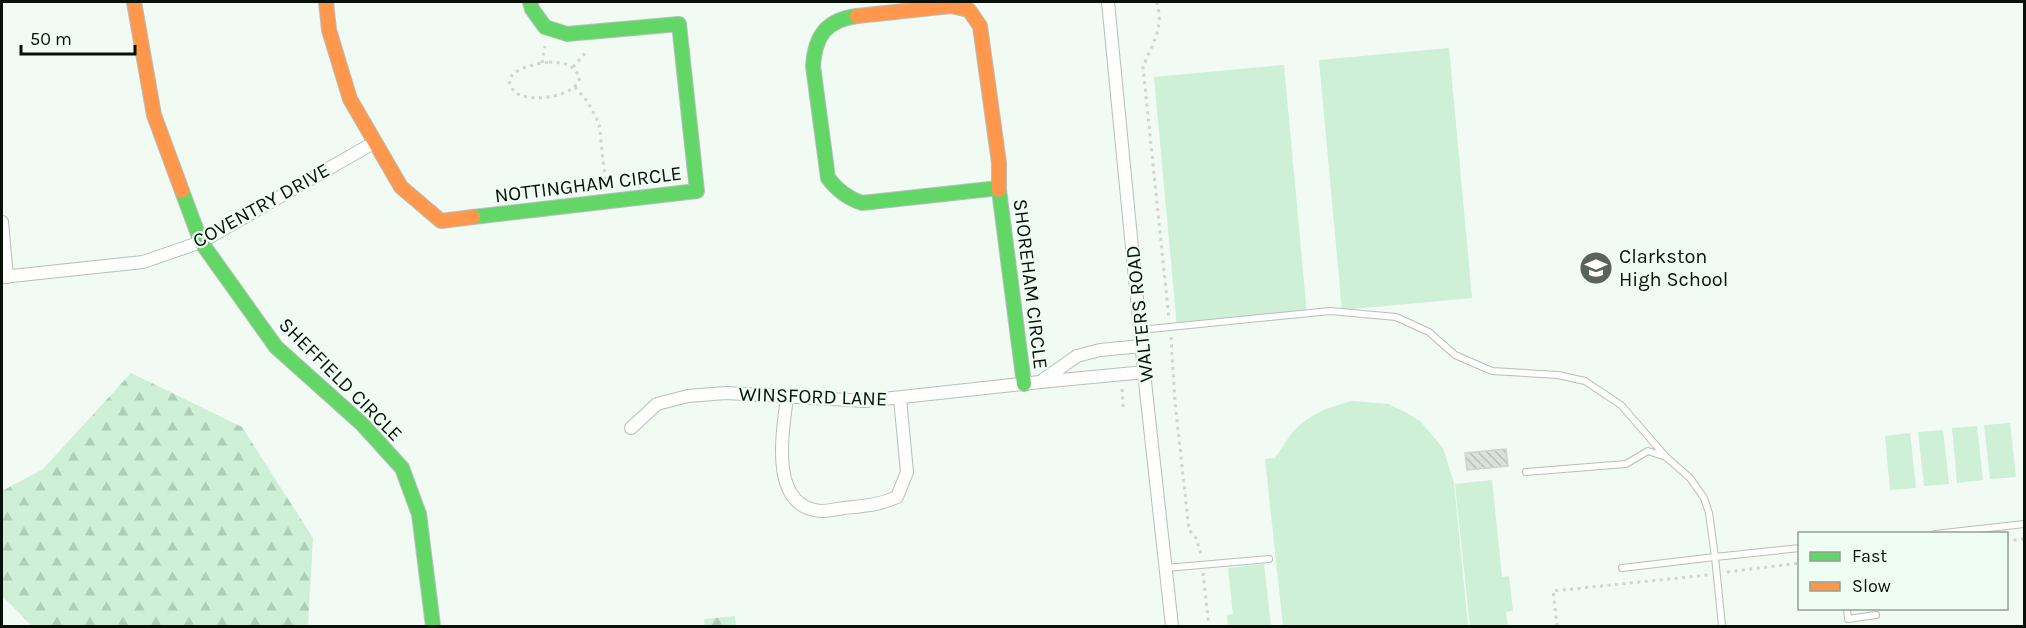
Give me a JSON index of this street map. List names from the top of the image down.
{
  "streets": {
    "street": [
      "NOTTINGHAM CIRCLE",
      "COVENTRY DRIVE",
      "SHOREHAM CIRCLE",
      "WALTERS ROAD",
      "SHEFFIELD CIRCLE",
      "WINSFORD LANE"
    ]
  },
  "crossings": [
    ["NOTTINGHAM CIRCLE", "COVENTRY DRIVE"],
    ["COVENTRY DRIVE", "SHEFFIELD CIRCLE"],
    ["SHOREHAM CIRCLE", "WINSFORD LANE"],
    ["WALTERS ROAD", "WINSFORD LANE"]
  ],
  "places": {
    "school or university": ["Clarkston High School"]
  },
  "legend": ["Fast", "Slow"],
  "scale_bar": "50 m"
}
